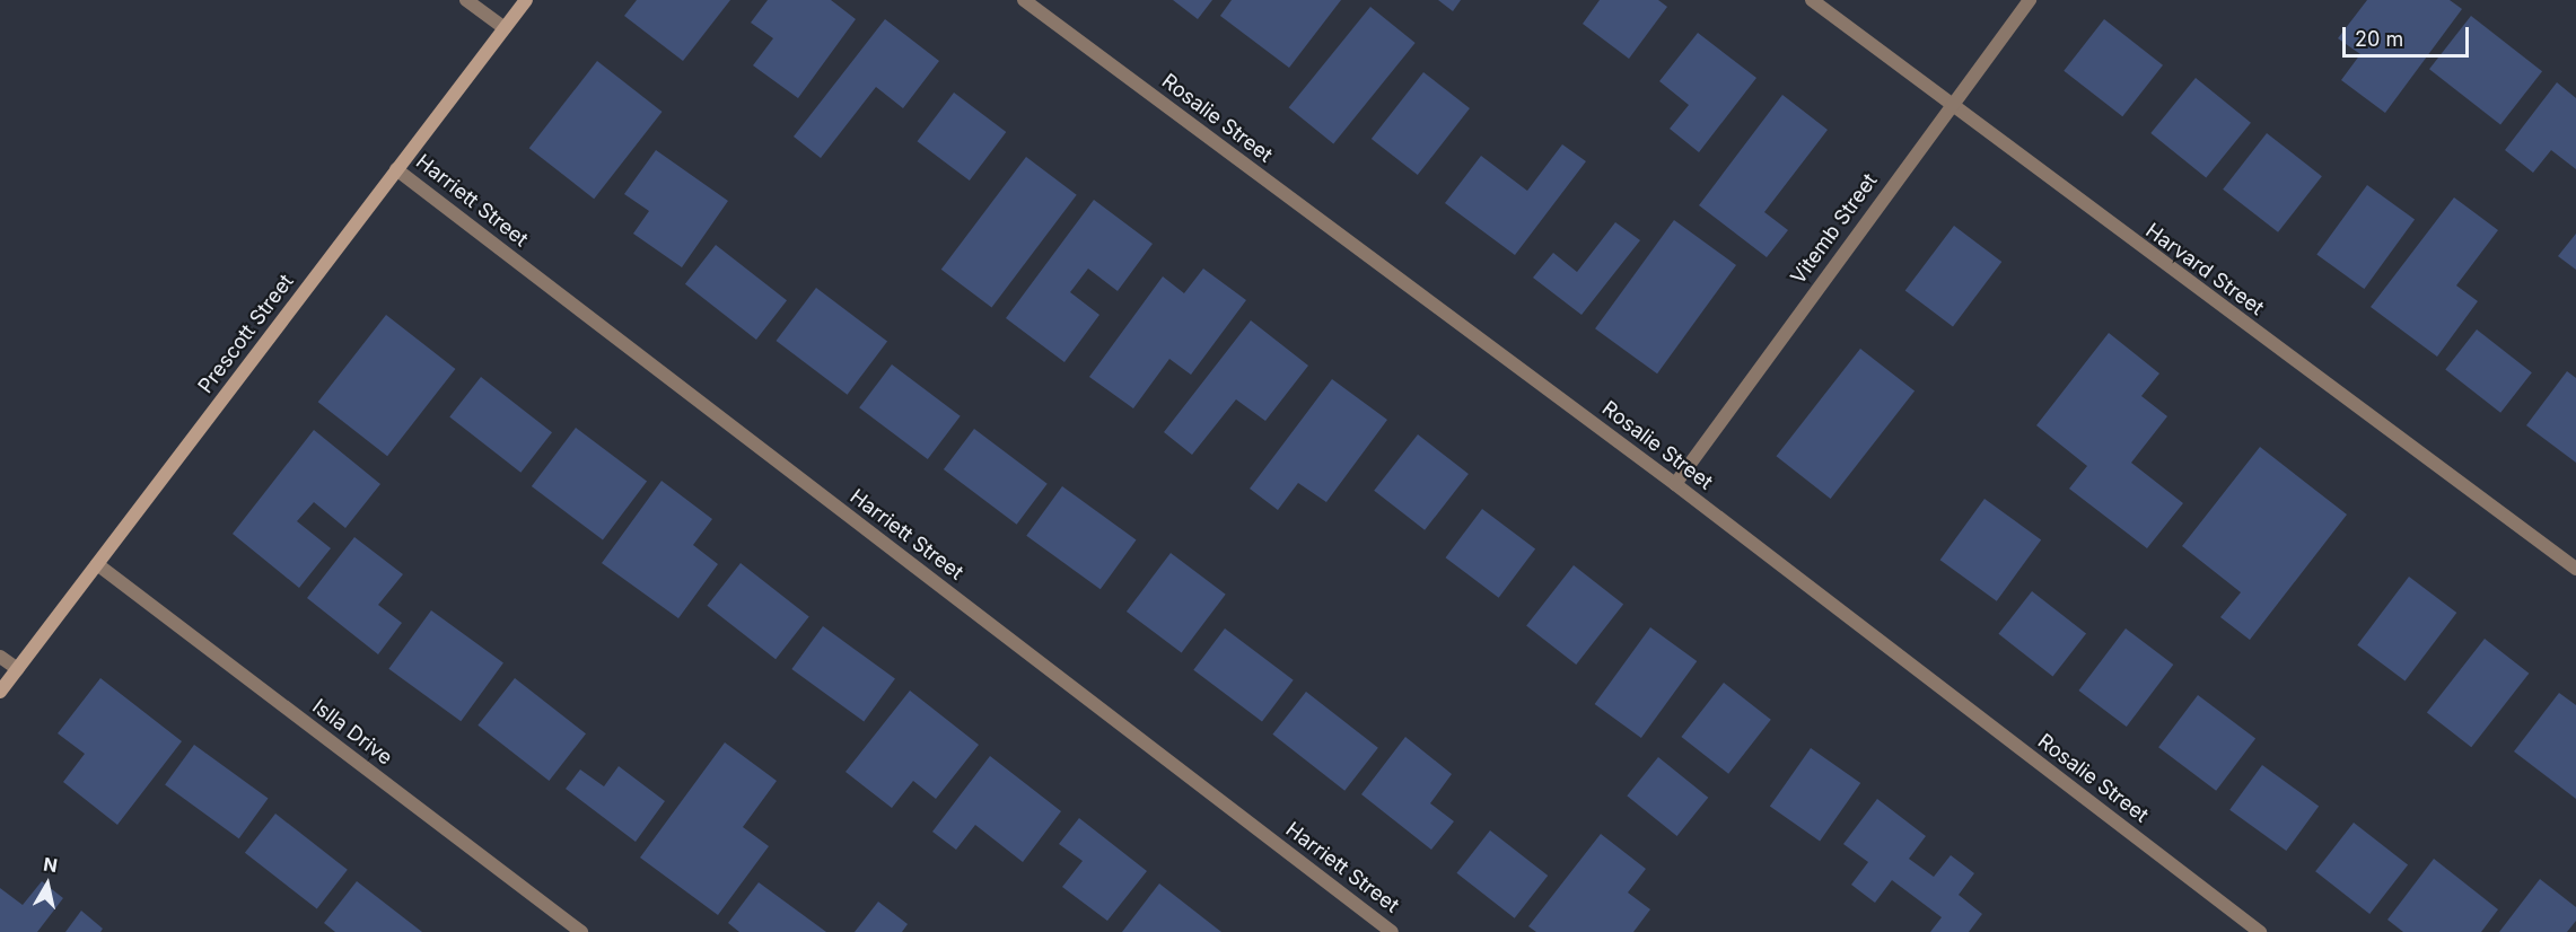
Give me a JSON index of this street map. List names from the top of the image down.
{
  "streets": {
    "street": [
      "Rosalie Street",
      "Harriett Street",
      "Vitemb Street",
      "Harvard Street",
      "Prescott Street",
      "Islla Drive"
    ]
  },
  "crossings": [
    ["Rosalie Street", "Vitemb Street"],
    ["Harriett Street", "Prescott Street"],
    ["Vitemb Street", "Harvard Street"],
    ["Prescott Street", "Islla Drive"]
  ],
  "scale_bar": "20 m",
  "north": "top"
}
